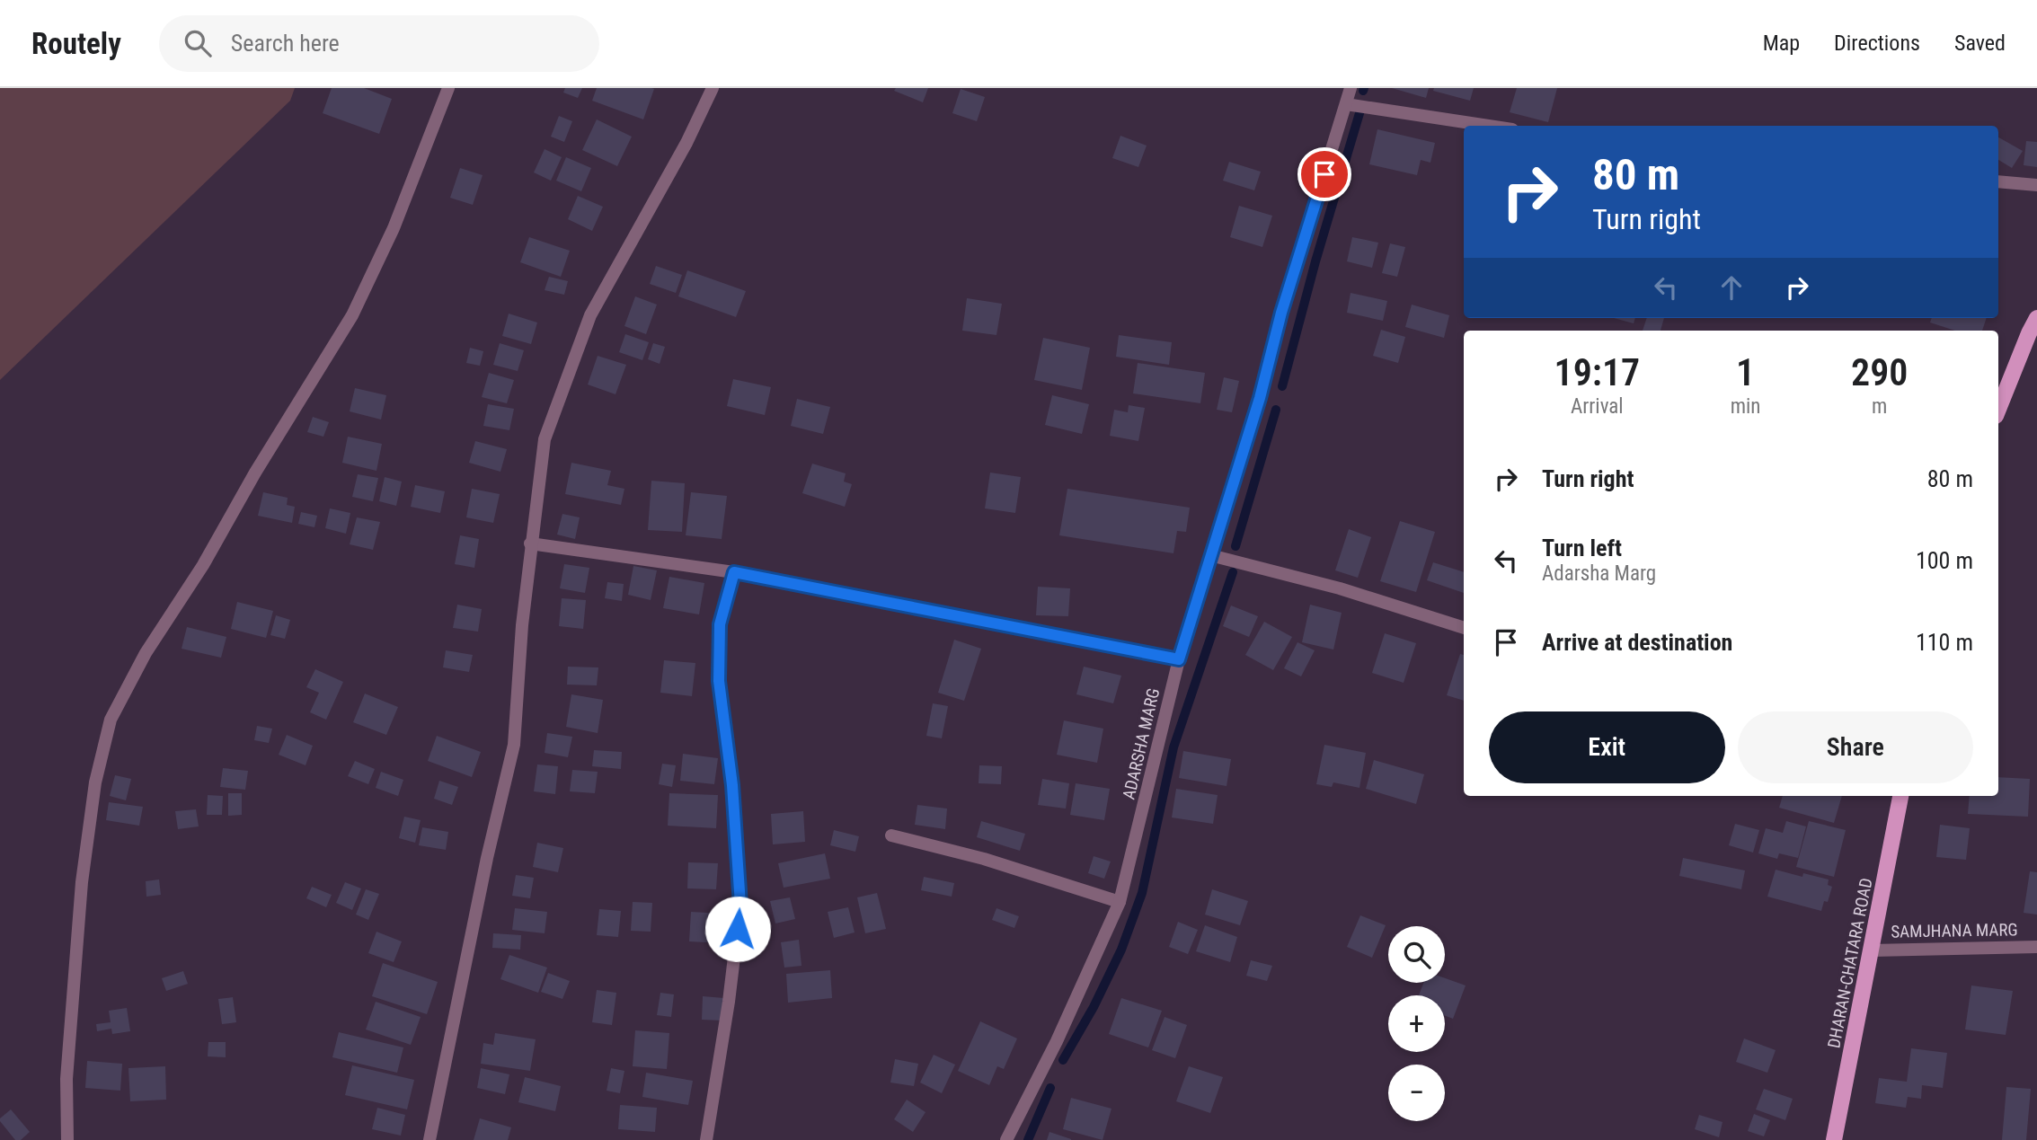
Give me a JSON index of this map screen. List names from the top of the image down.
{
  "streets": {
    "main road": ["DHARAN-CHATARA ROAD"],
    "street": ["ADARSHA MARG", "SAMJHANA MARG"]
  },
  "crossings": [
    ["SAMJHANA MARG", "DHARAN-CHATARA ROAD"]
  ],
  "page": {
    "header": "Routely",
    "search": "Search here",
    "nav": ["Map", "Directions", "Saved"],
    "turn": ["80 m", "Turn right"],
    "eta": [
      "19:17",
      "Arrival",
      "1",
      "min",
      "290",
      "m"
    ],
    "list": [
      {
        "name": "Turn right",
        "value": "80 m"
      },
      {
        "name": "Turn left",
        "note": "Adarsha Marg",
        "value": "100 m"
      },
      {
        "name": "Arrive at destination",
        "value": "110 m"
      }
    ],
    "buttons": ["Exit", "Share"],
    "map_buttons": ["+", "−"]
  }
}
